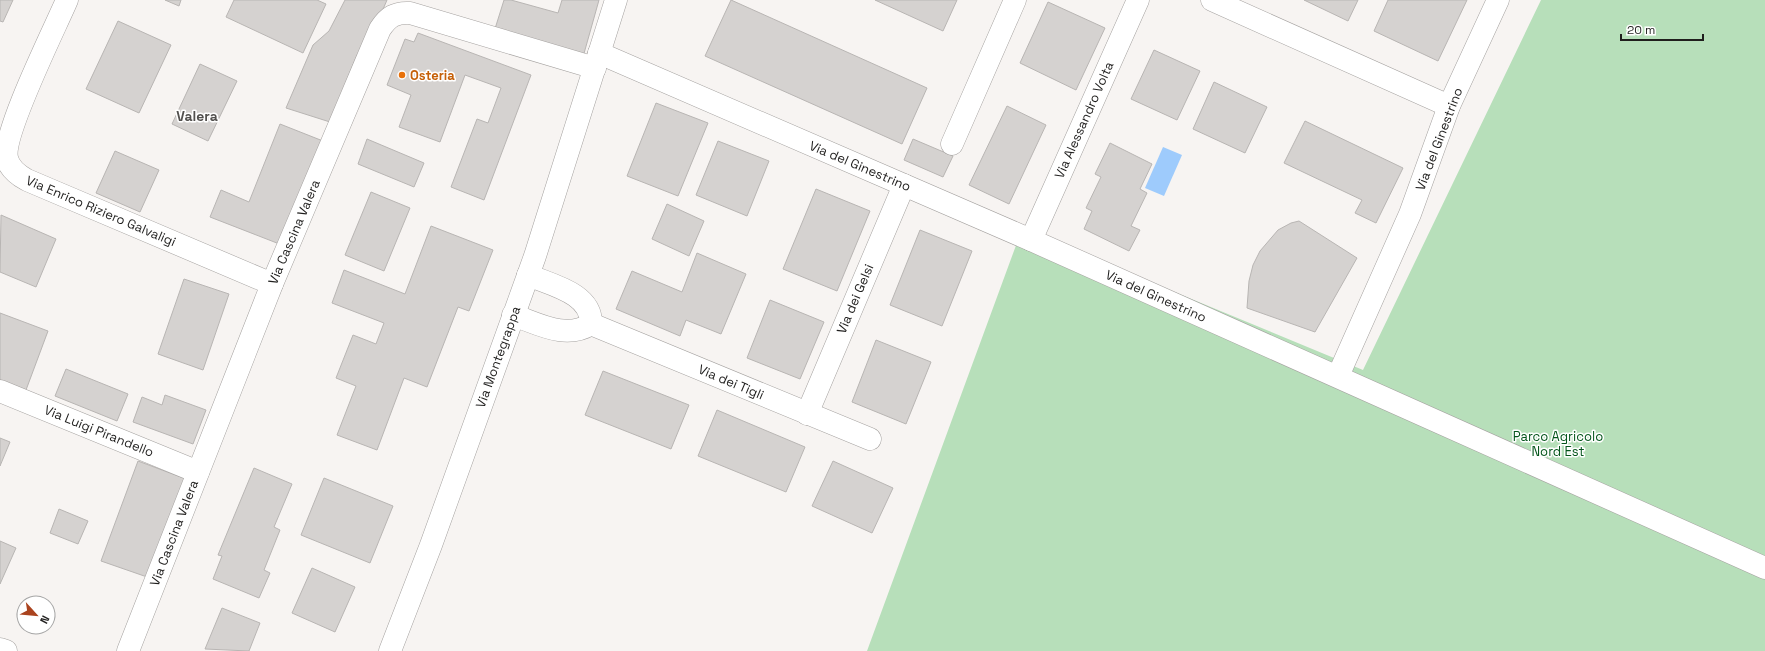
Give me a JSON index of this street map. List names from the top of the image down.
{
  "streets": {
    "street": [
      "Via Alessandro Volta",
      "Via del Ginestrino",
      "Via Enrico Riziero Galvaligi",
      "Via Cascina Valera",
      "Via dei Gelsi",
      "Via Montegrappa",
      "Via dei Tigli",
      "Via Luigi Pirandello"
    ]
  },
  "crossings": [
    ["Via Alessandro Volta", "Via del Ginestrino"],
    ["Via del Ginestrino", "Via Cascina Valera"],
    ["Via del Ginestrino", "Via dei Gelsi"],
    ["Via del Ginestrino", "Via Montegrappa"],
    ["Via Enrico Riziero Galvaligi", "Via Cascina Valera"],
    ["Via Cascina Valera", "Via Montegrappa"],
    ["Via Cascina Valera", "Via Luigi Pirandello"],
    ["Via dei Gelsi", "Via dei Tigli"]
  ],
  "districts": ["Valera"],
  "parks": ["Parco Agricolo Nord Est"],
  "places": ["Osteria"],
  "scale_bar": "20 m",
  "north": "bottom right"
}
